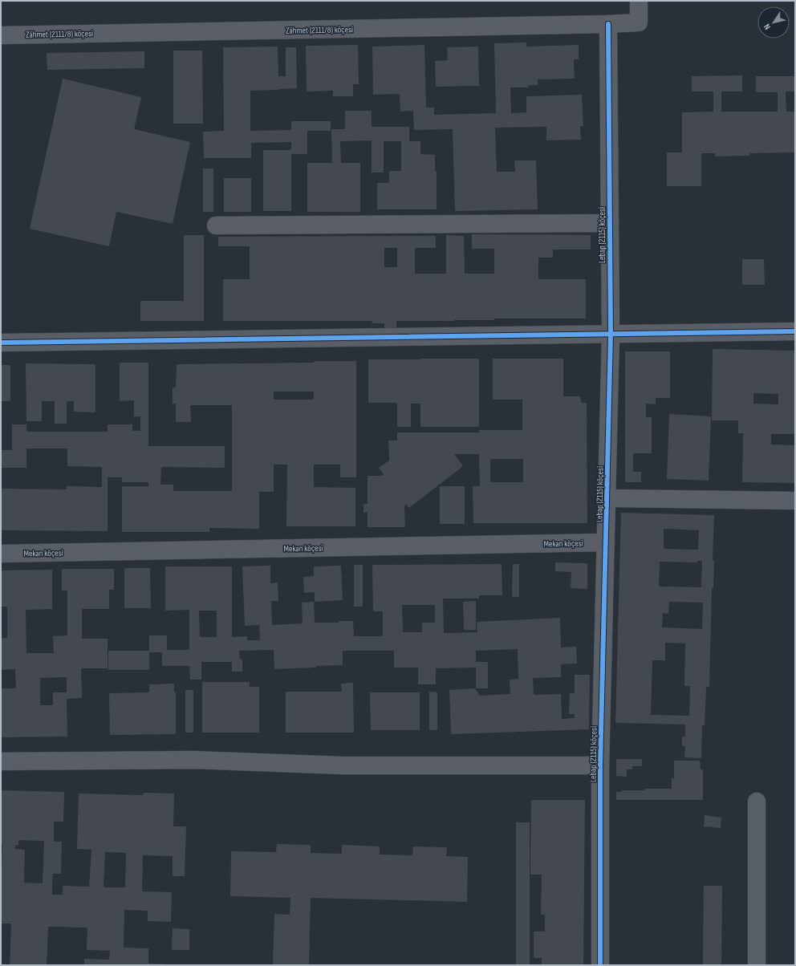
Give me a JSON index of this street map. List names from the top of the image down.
{
  "streets": {
    "street": ["Zähmet (2111/8) köçesi", "Lebap (2115) köçesi", "Mekan köçesi"]
  },
  "crossings": [
    ["Zähmet (2111/8) köçesi", "Lebap (2115) köçesi"],
    ["Lebap (2115) köçesi", "Mekan köçesi"]
  ],
  "north": "bottom left"
}
